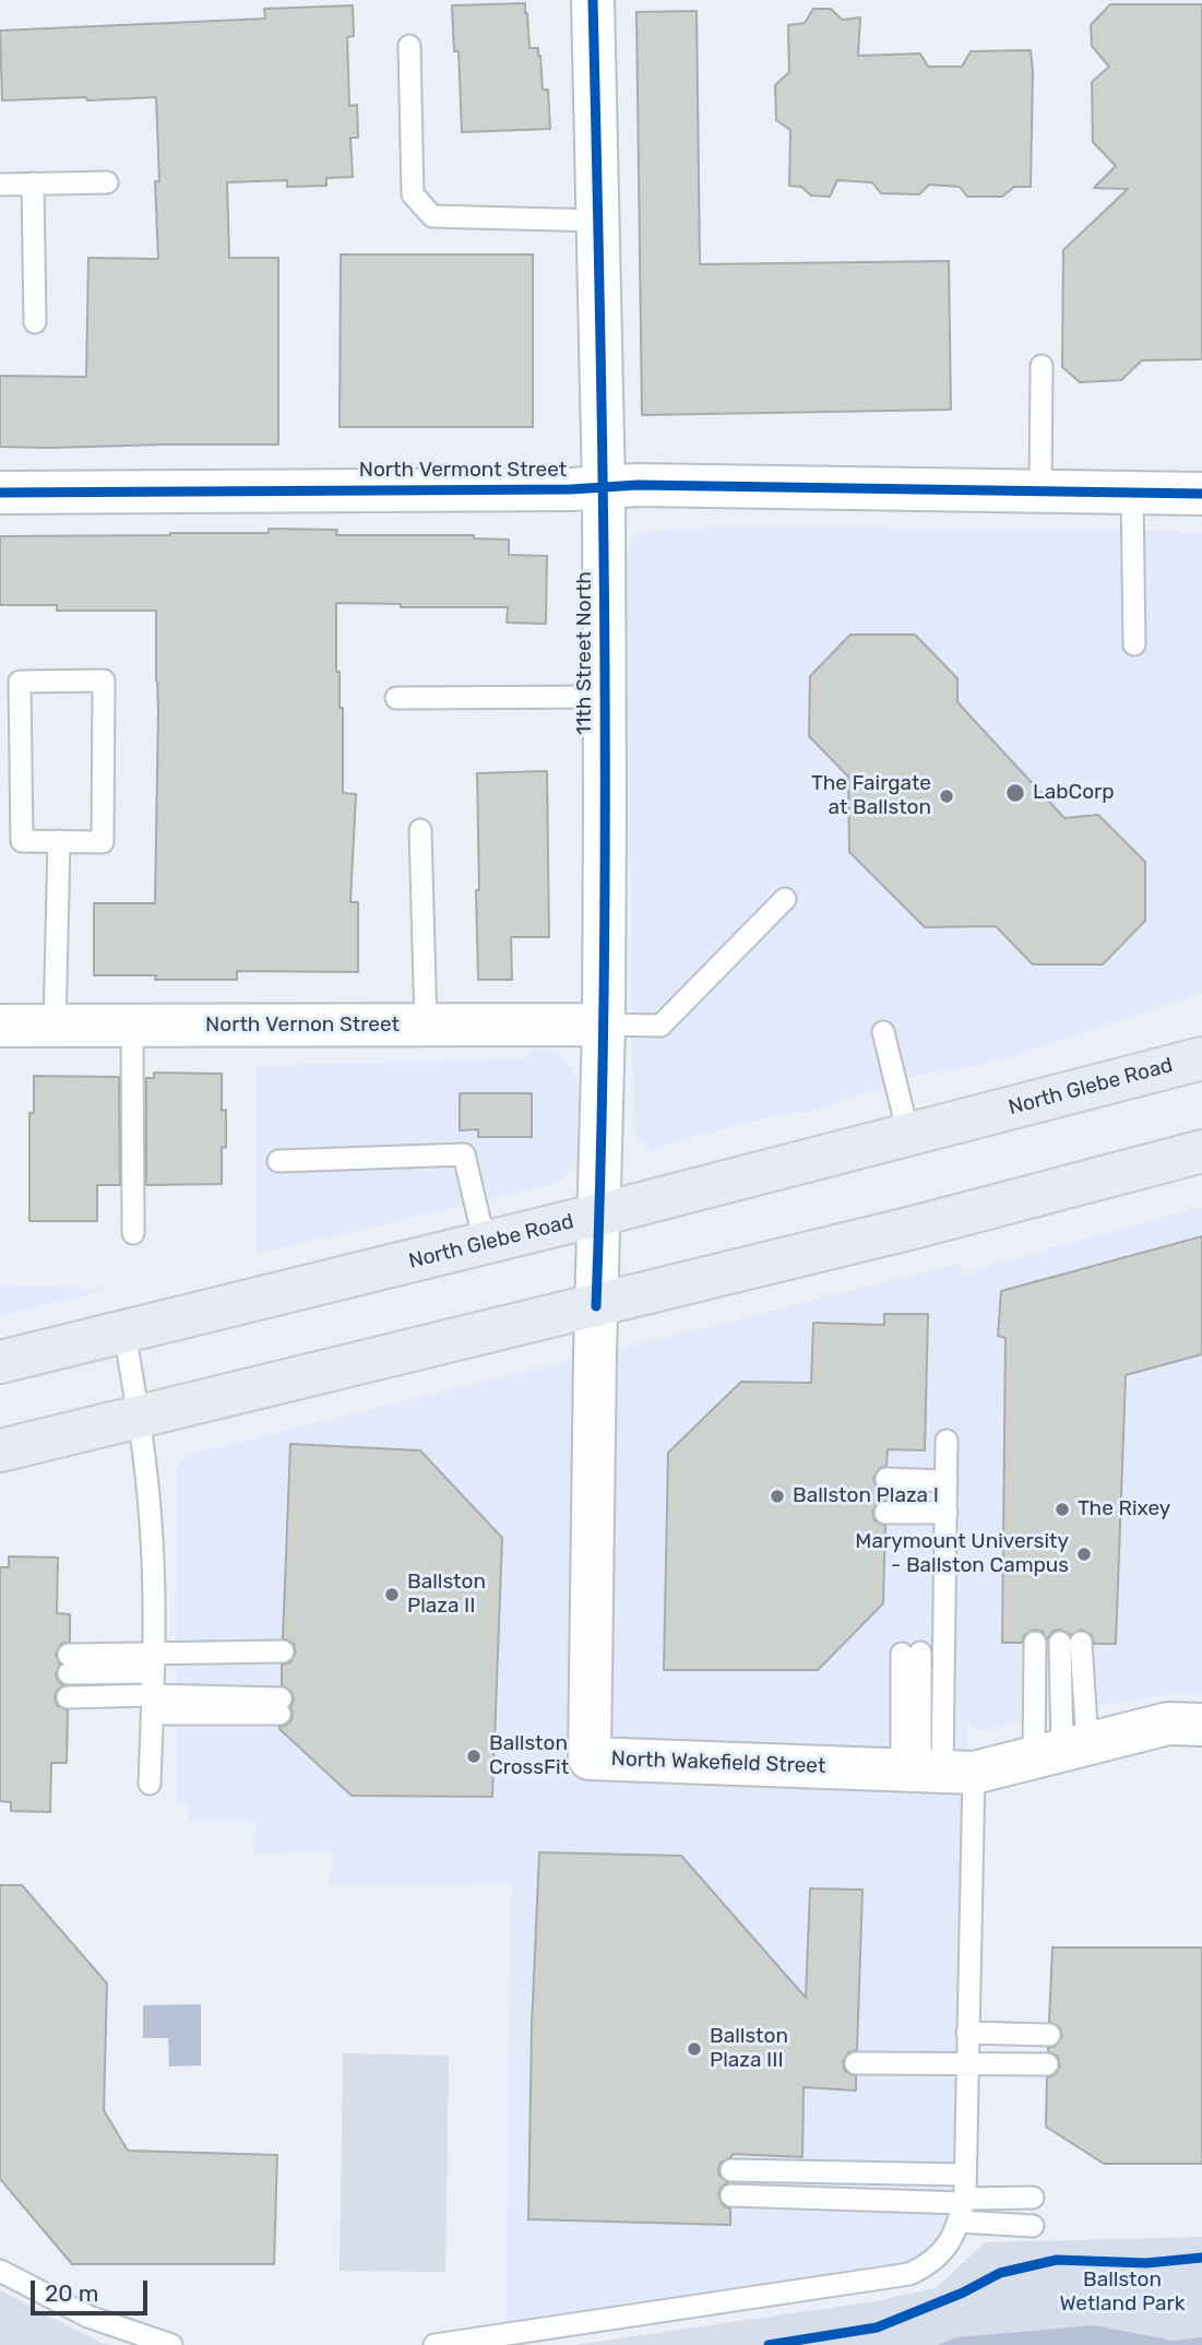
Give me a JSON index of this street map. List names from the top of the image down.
{
  "streets": {
    "main road": ["North Glebe Road"],
    "street": [
      "North Vermont Street",
      "11th Street North",
      "North Vernon Street",
      "North Wakefield Street"
    ]
  },
  "crossings": [
    ["North Vermont Street", "11th Street North"],
    ["11th Street North", "North Vernon Street"],
    ["11th Street North", "North Glebe Road"],
    ["11th Street North", "North Wakefield Street"]
  ],
  "parks": ["Ballston Wetland Park"],
  "places": [
    "LabCorp",
    "The Fairgate at Ballston",
    "Ballston Plaza I",
    "The Rixey",
    "Marymount University - Ballston Campus",
    "Ballston Plaza II",
    "Ballston CrossFit",
    "Ballston Plaza III"
  ],
  "scale_bar": "20 m"
}
